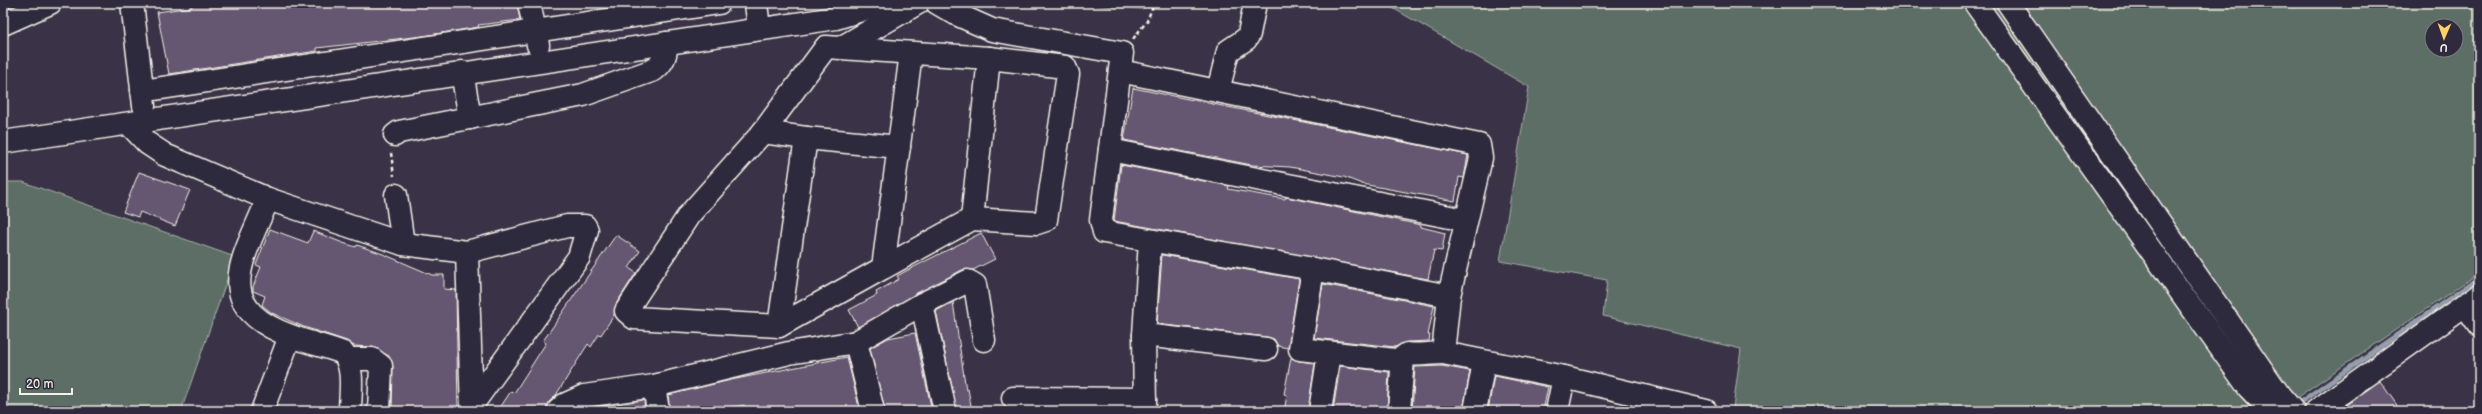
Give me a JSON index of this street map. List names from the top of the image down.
{
  "scale_bar": "20 m",
  "north": "bottom"
}
